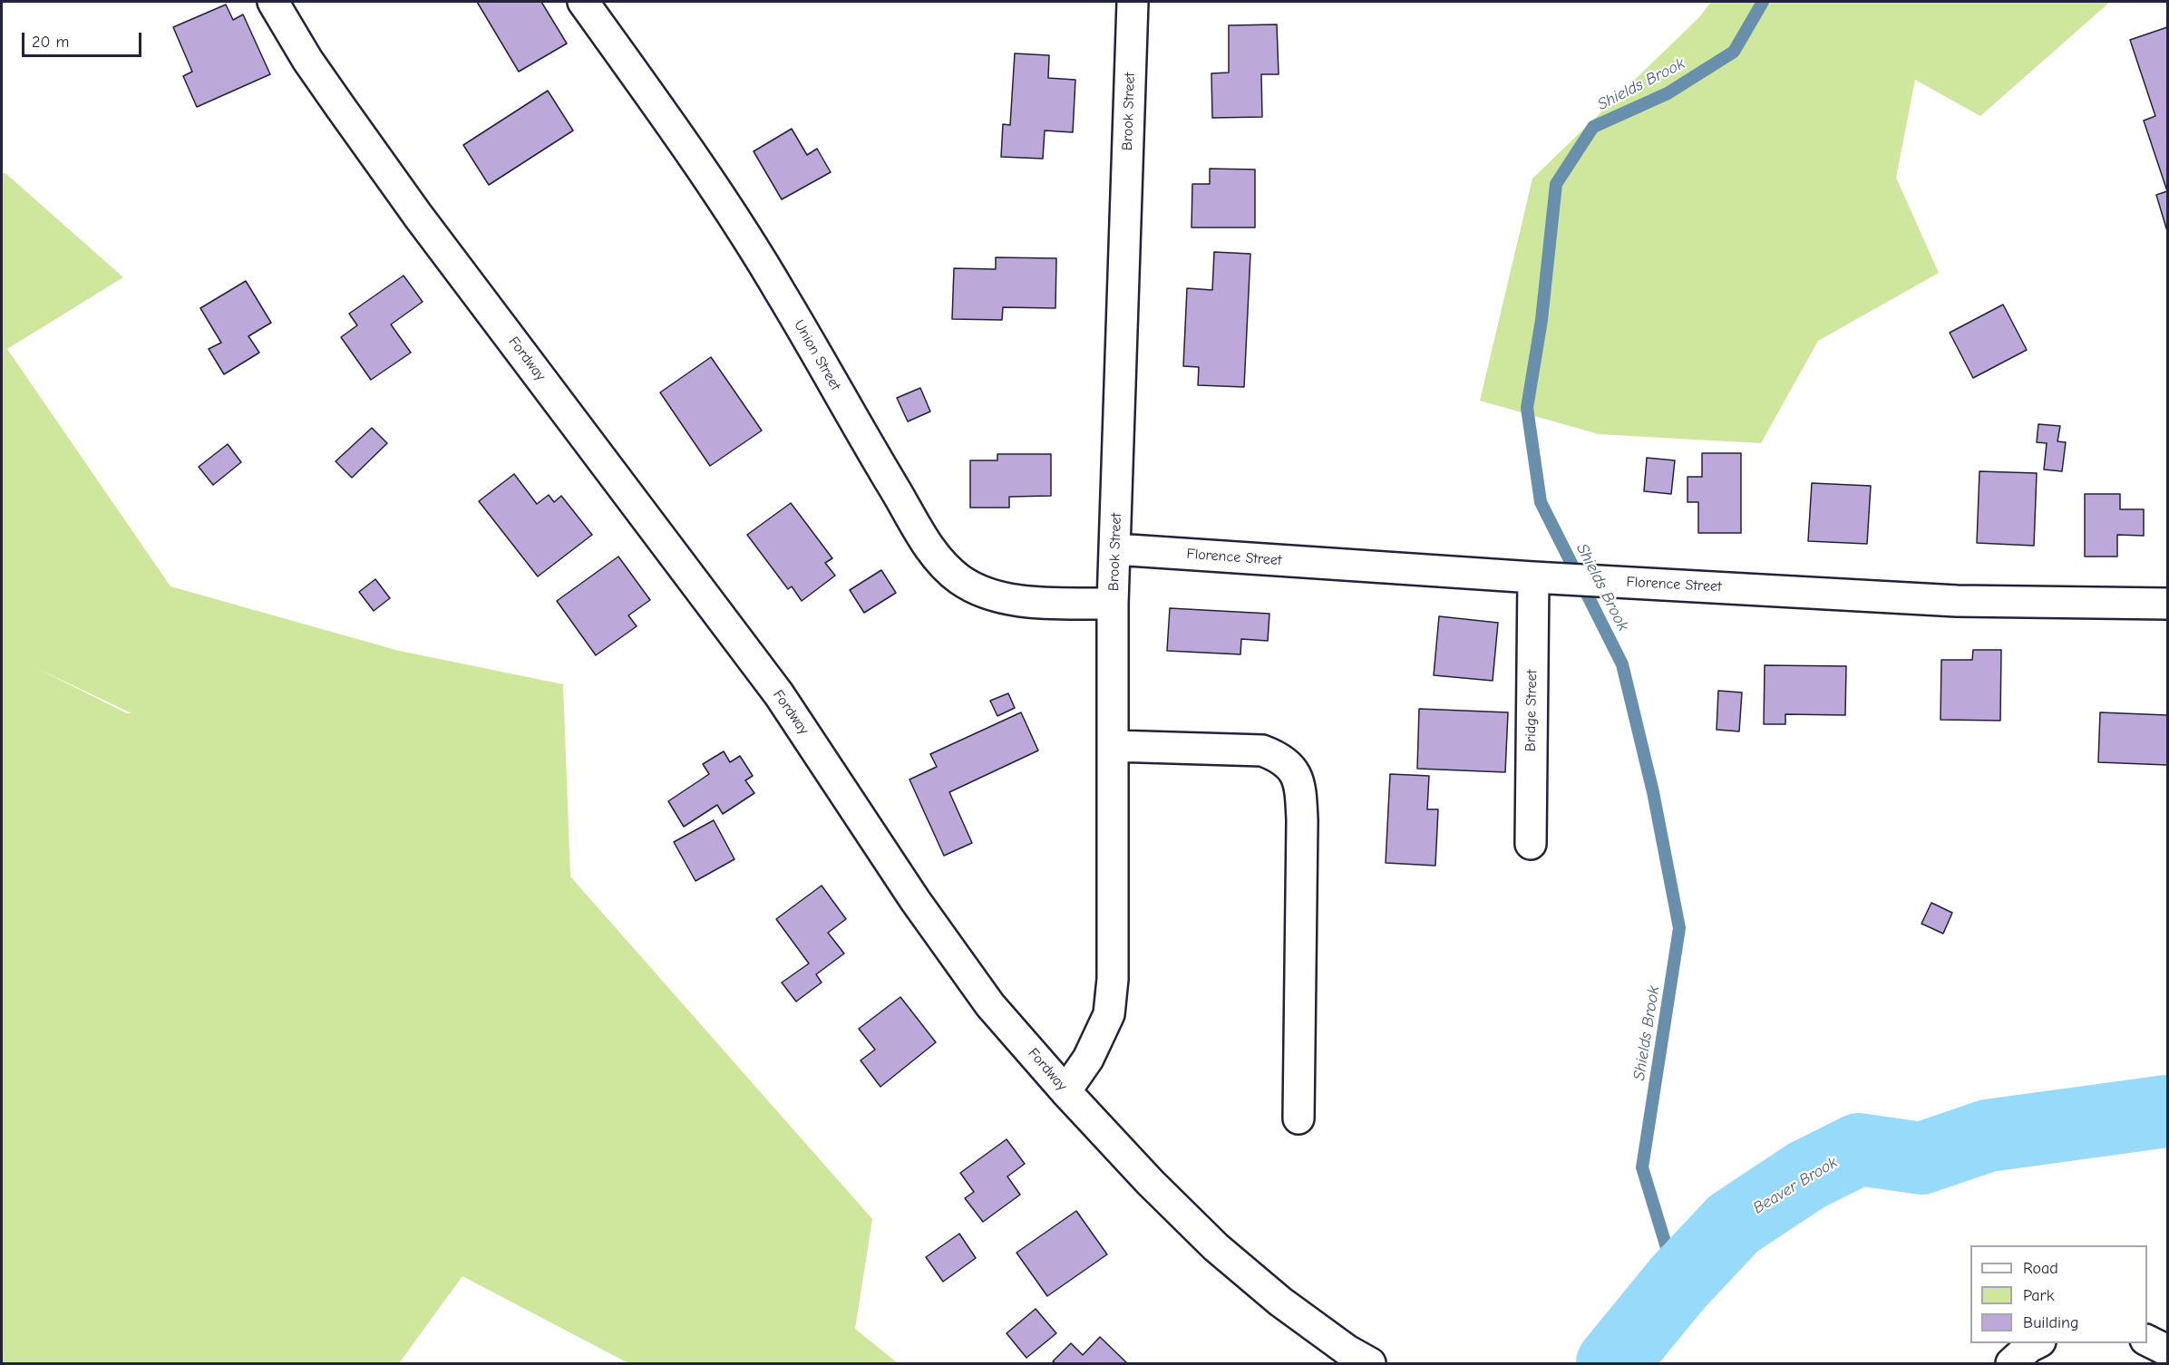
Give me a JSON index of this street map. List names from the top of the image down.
{
  "streets": {
    "street": [
      "Brook Street",
      "Union Street",
      "Fordway",
      "Florence Street",
      "Bridge Street"
    ]
  },
  "crossings": [
    ["Brook Street", "Union Street"],
    ["Brook Street", "Fordway"],
    ["Brook Street", "Florence Street"],
    ["Florence Street", "Bridge Street"]
  ],
  "water": ["Shields Brook", "Beaver Brook"],
  "legend": ["Road", "Park", "Building"],
  "scale_bar": "20 m"
}
